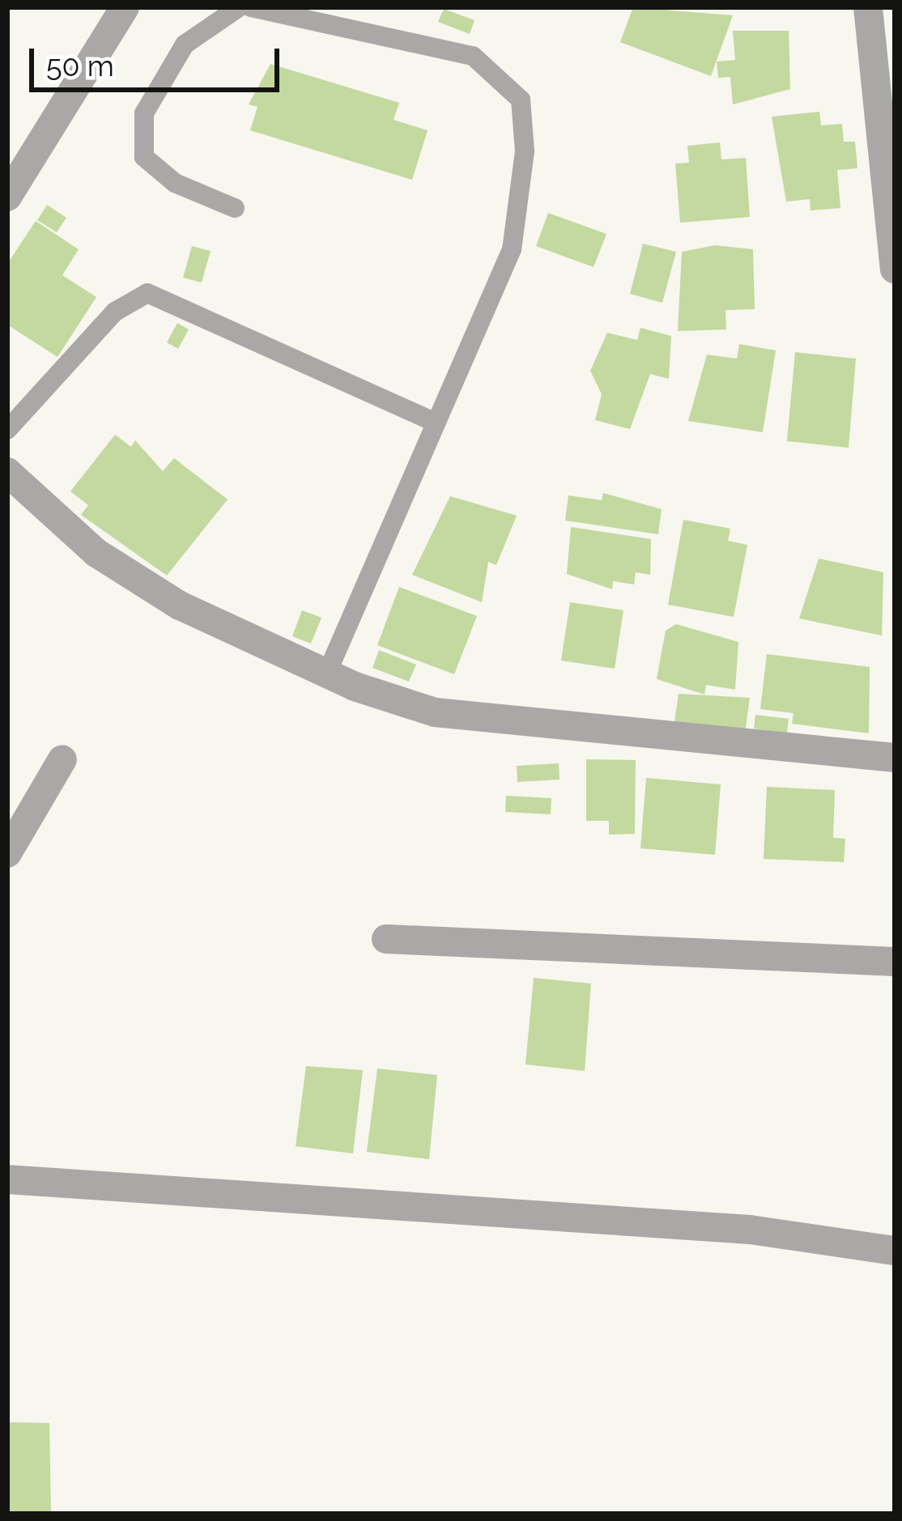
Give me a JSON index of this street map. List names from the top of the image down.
{
  "scale_bar": "50 m"
}
